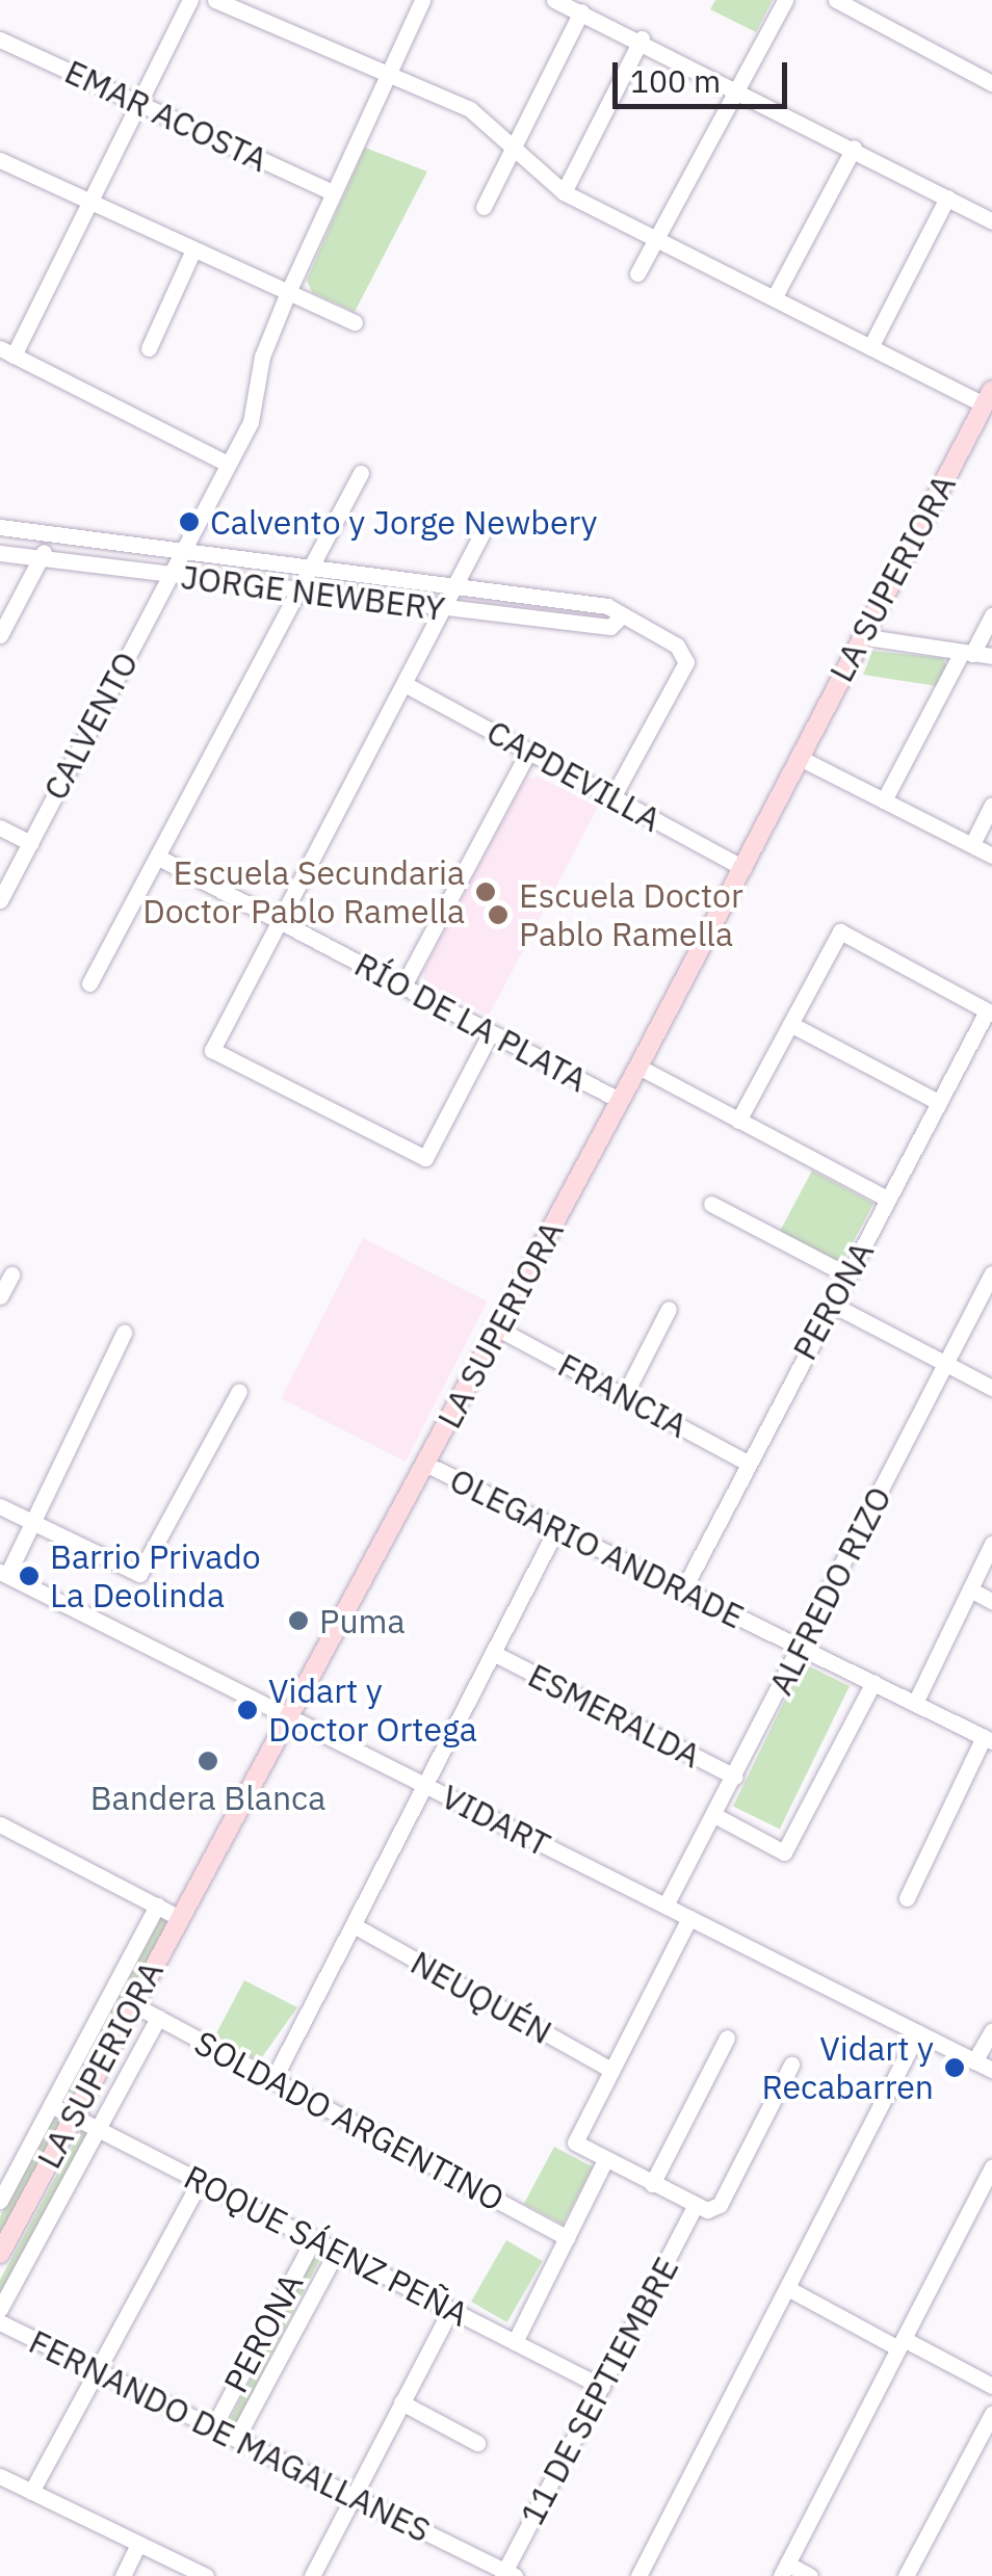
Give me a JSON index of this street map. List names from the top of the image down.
{
  "streets": {
    "main road": ["LA SUPERIORA"],
    "street": [
      "EMAR ACOSTA",
      "JORGE NEWBERY",
      "CALVENTO",
      "CAPDEVILLA",
      "RÍO DE LA PLATA",
      "PERONA",
      "FRANCIA",
      "OLEGARIO ANDRADE",
      "ALFREDO RIZO",
      "ESMERALDA",
      "VIDART",
      "NEUQUÉN",
      "SOLDADO ARGENTINO",
      "ROQUE SÁENZ PEÑA",
      "11 DE SEPTIEMBRE",
      "FERNANDO DE MAGALLANES"
    ]
  },
  "crossings": [
    ["EMAR ACOSTA", "CALVENTO"],
    ["LA SUPERIORA", "CAPDEVILLA"],
    ["LA SUPERIORA", "RÍO DE LA PLATA"],
    ["LA SUPERIORA", "FRANCIA"],
    ["LA SUPERIORA", "OLEGARIO ANDRADE"],
    ["LA SUPERIORA", "VIDART"],
    ["LA SUPERIORA", "SOLDADO ARGENTINO"],
    ["LA SUPERIORA", "ROQUE SÁENZ PEÑA"],
    ["JORGE NEWBERY", "CALVENTO"],
    ["JORGE NEWBERY", "CAPDEVILLA"],
    ["RÍO DE LA PLATA", "PERONA"],
    ["PERONA", "FRANCIA"],
    ["PERONA", "OLEGARIO ANDRADE"],
    ["PERONA", "ROQUE SÁENZ PEÑA"],
    ["PERONA", "FERNANDO DE MAGALLANES"],
    ["OLEGARIO ANDRADE", "ALFREDO RIZO"],
    ["ALFREDO RIZO", "ESMERALDA"],
    ["ALFREDO RIZO", "VIDART"],
    ["ROQUE SÁENZ PEÑA", "11 DE SEPTIEMBRE"],
    ["11 DE SEPTIEMBRE", "FERNANDO DE MAGALLANES"]
  ],
  "places": [
    "Calvento y Jorge Newbery",
    "Escuela Secundaria Doctor Pablo Ramella",
    "Escuela Doctor Pablo Ramella",
    "Barrio Privado La Deolinda",
    "Puma",
    "Vidart y Doctor Ortega",
    "Bandera Blanca",
    "Vidart y Recabarren"
  ],
  "scale_bar": "100 m"
}
